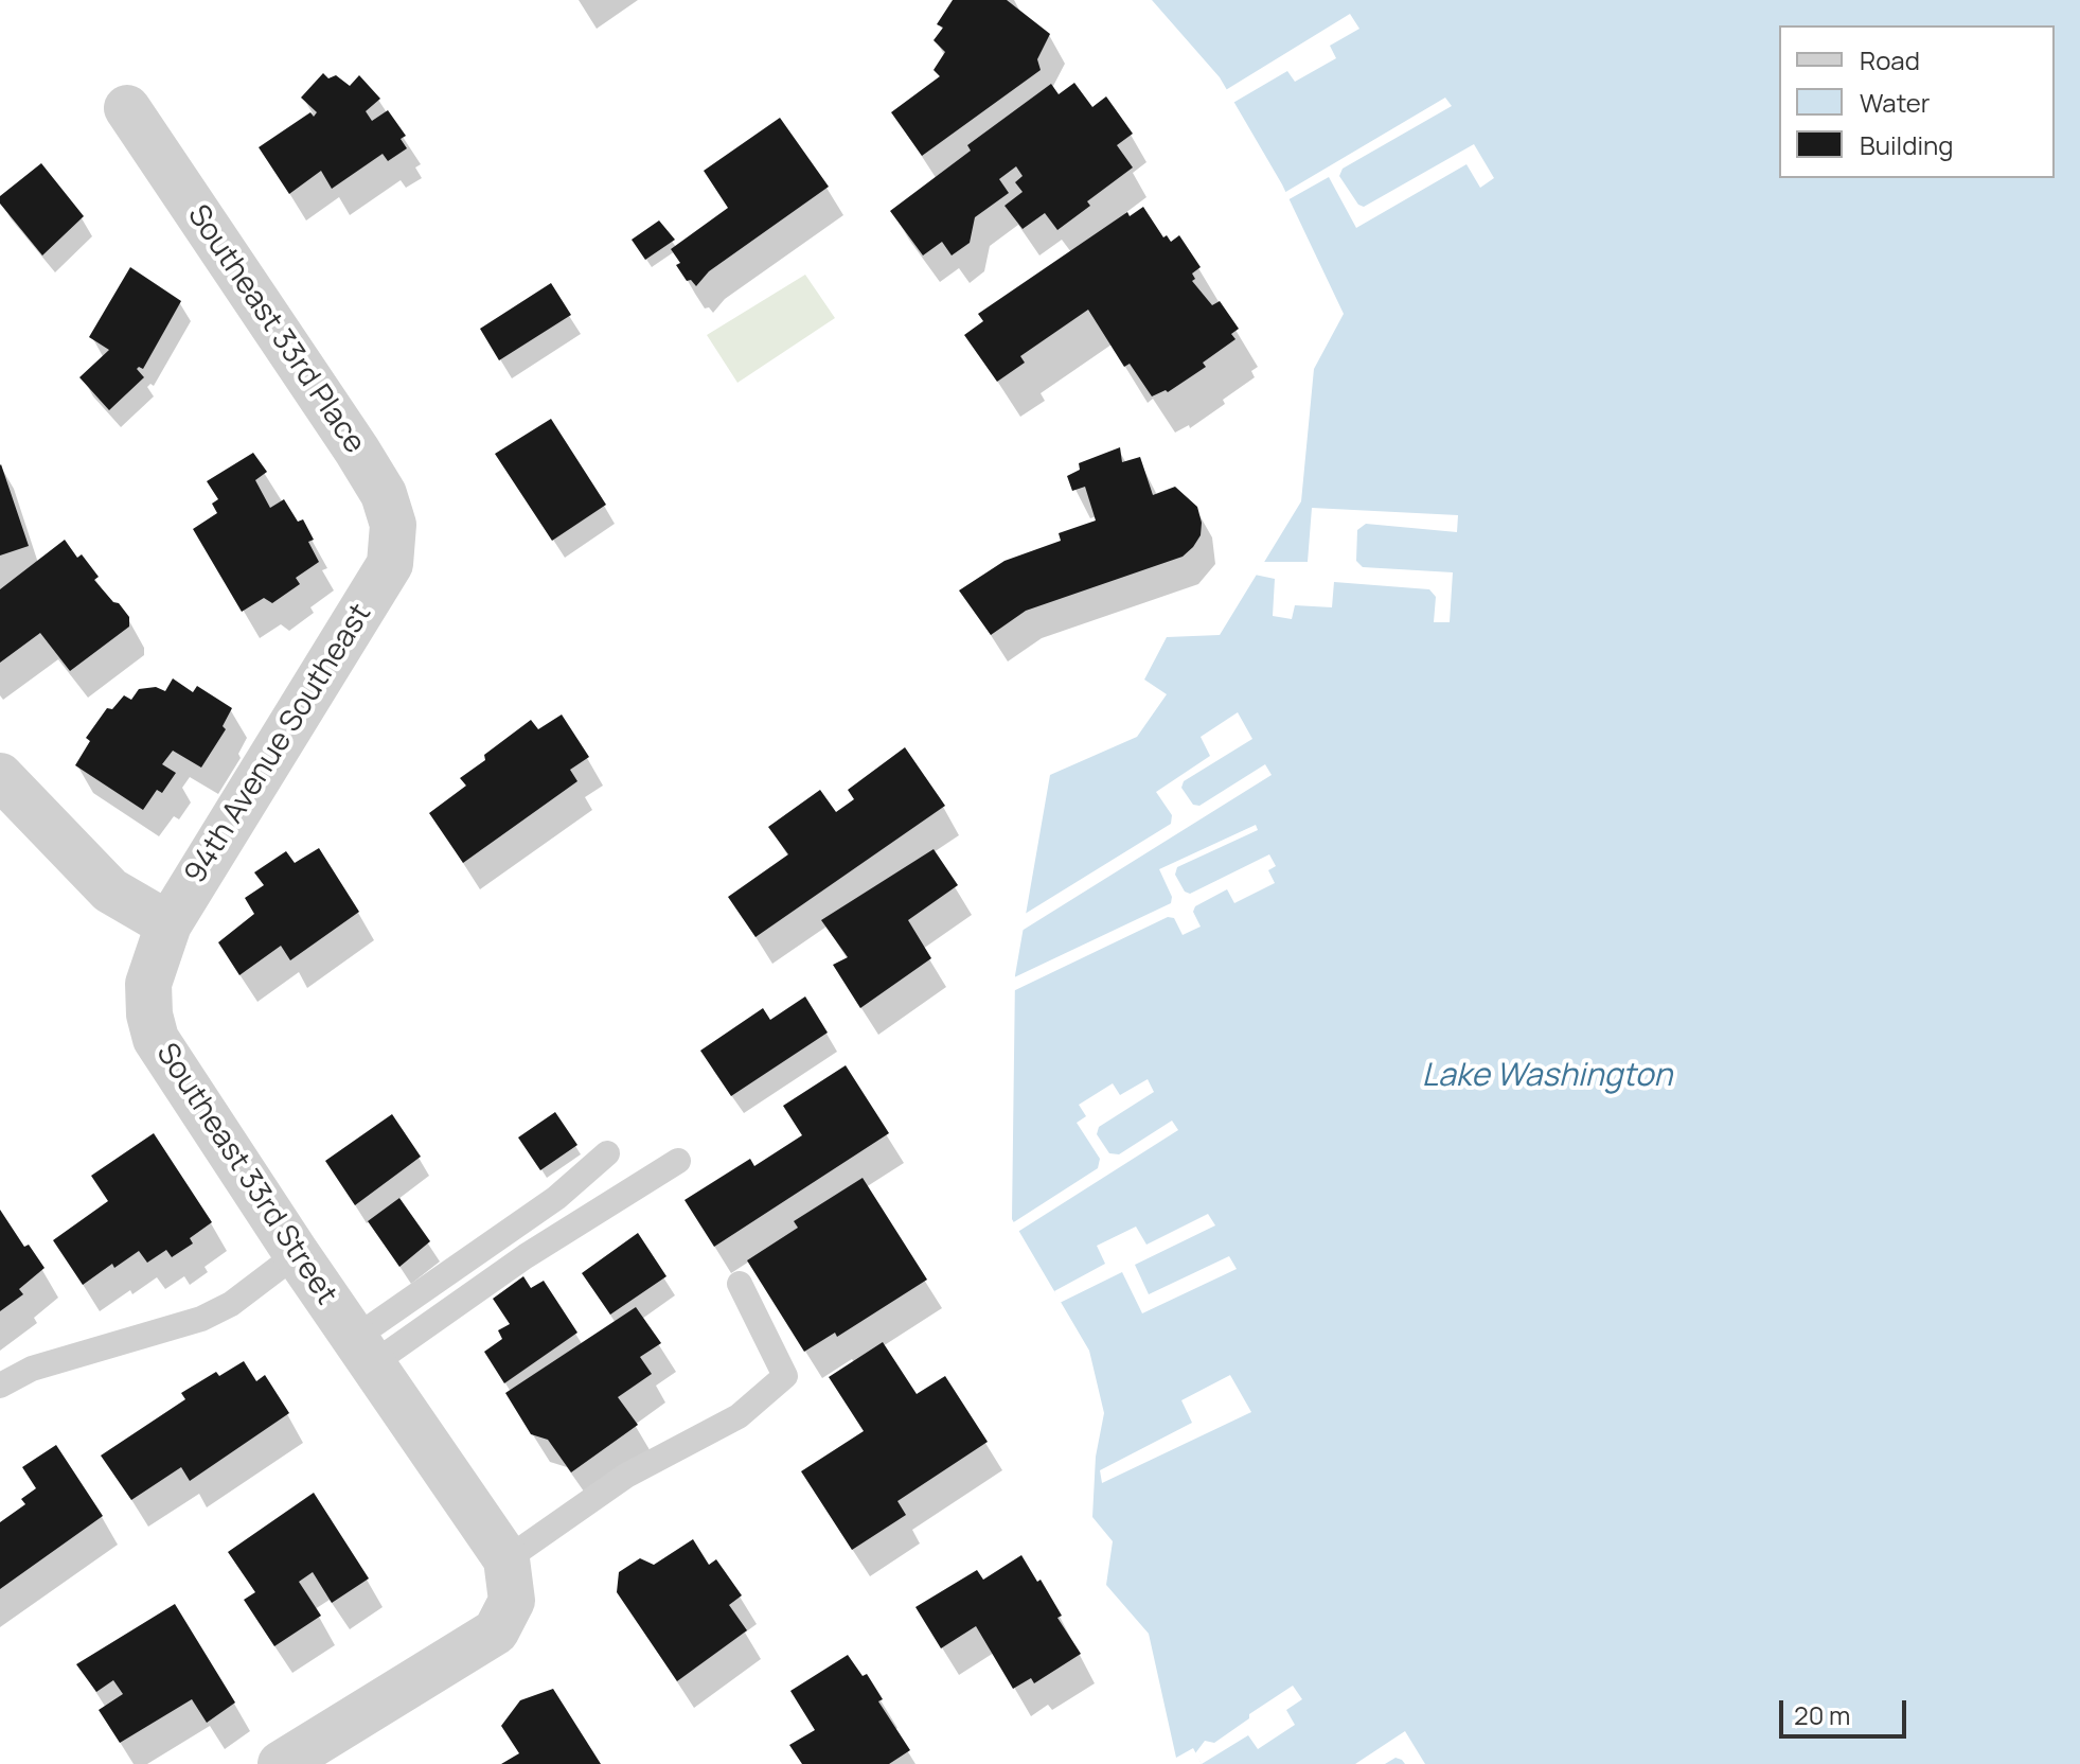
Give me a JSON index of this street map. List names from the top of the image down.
{
  "streets": {
    "street": ["Southeast 33rd Place", "94th Avenue Southeast", "Southeast 33rd Street"]
  },
  "crossings": [
    ["Southeast 33rd Place", "94th Avenue Southeast"],
    ["94th Avenue Southeast", "Southeast 33rd Street"]
  ],
  "water": ["Lake Washington"],
  "legend": ["Road", "Water", "Building"],
  "scale_bar": "20 m"
}
